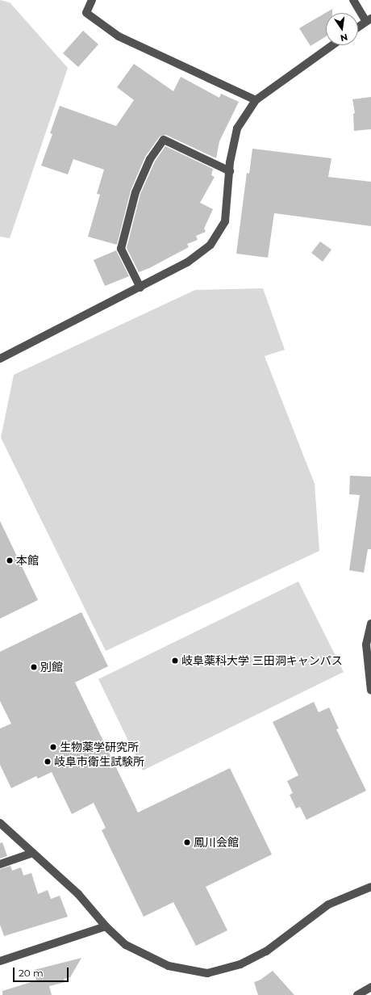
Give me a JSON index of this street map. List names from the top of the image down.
{
  "places": [
    "本館",
    "岐阜薬科大学 三田洞キャンパス",
    "別館",
    "生物薬学研究所",
    "岐阜市衛生試験所",
    "鳳川会館"
  ],
  "scale_bar": "20 m",
  "north": "bottom"
}
